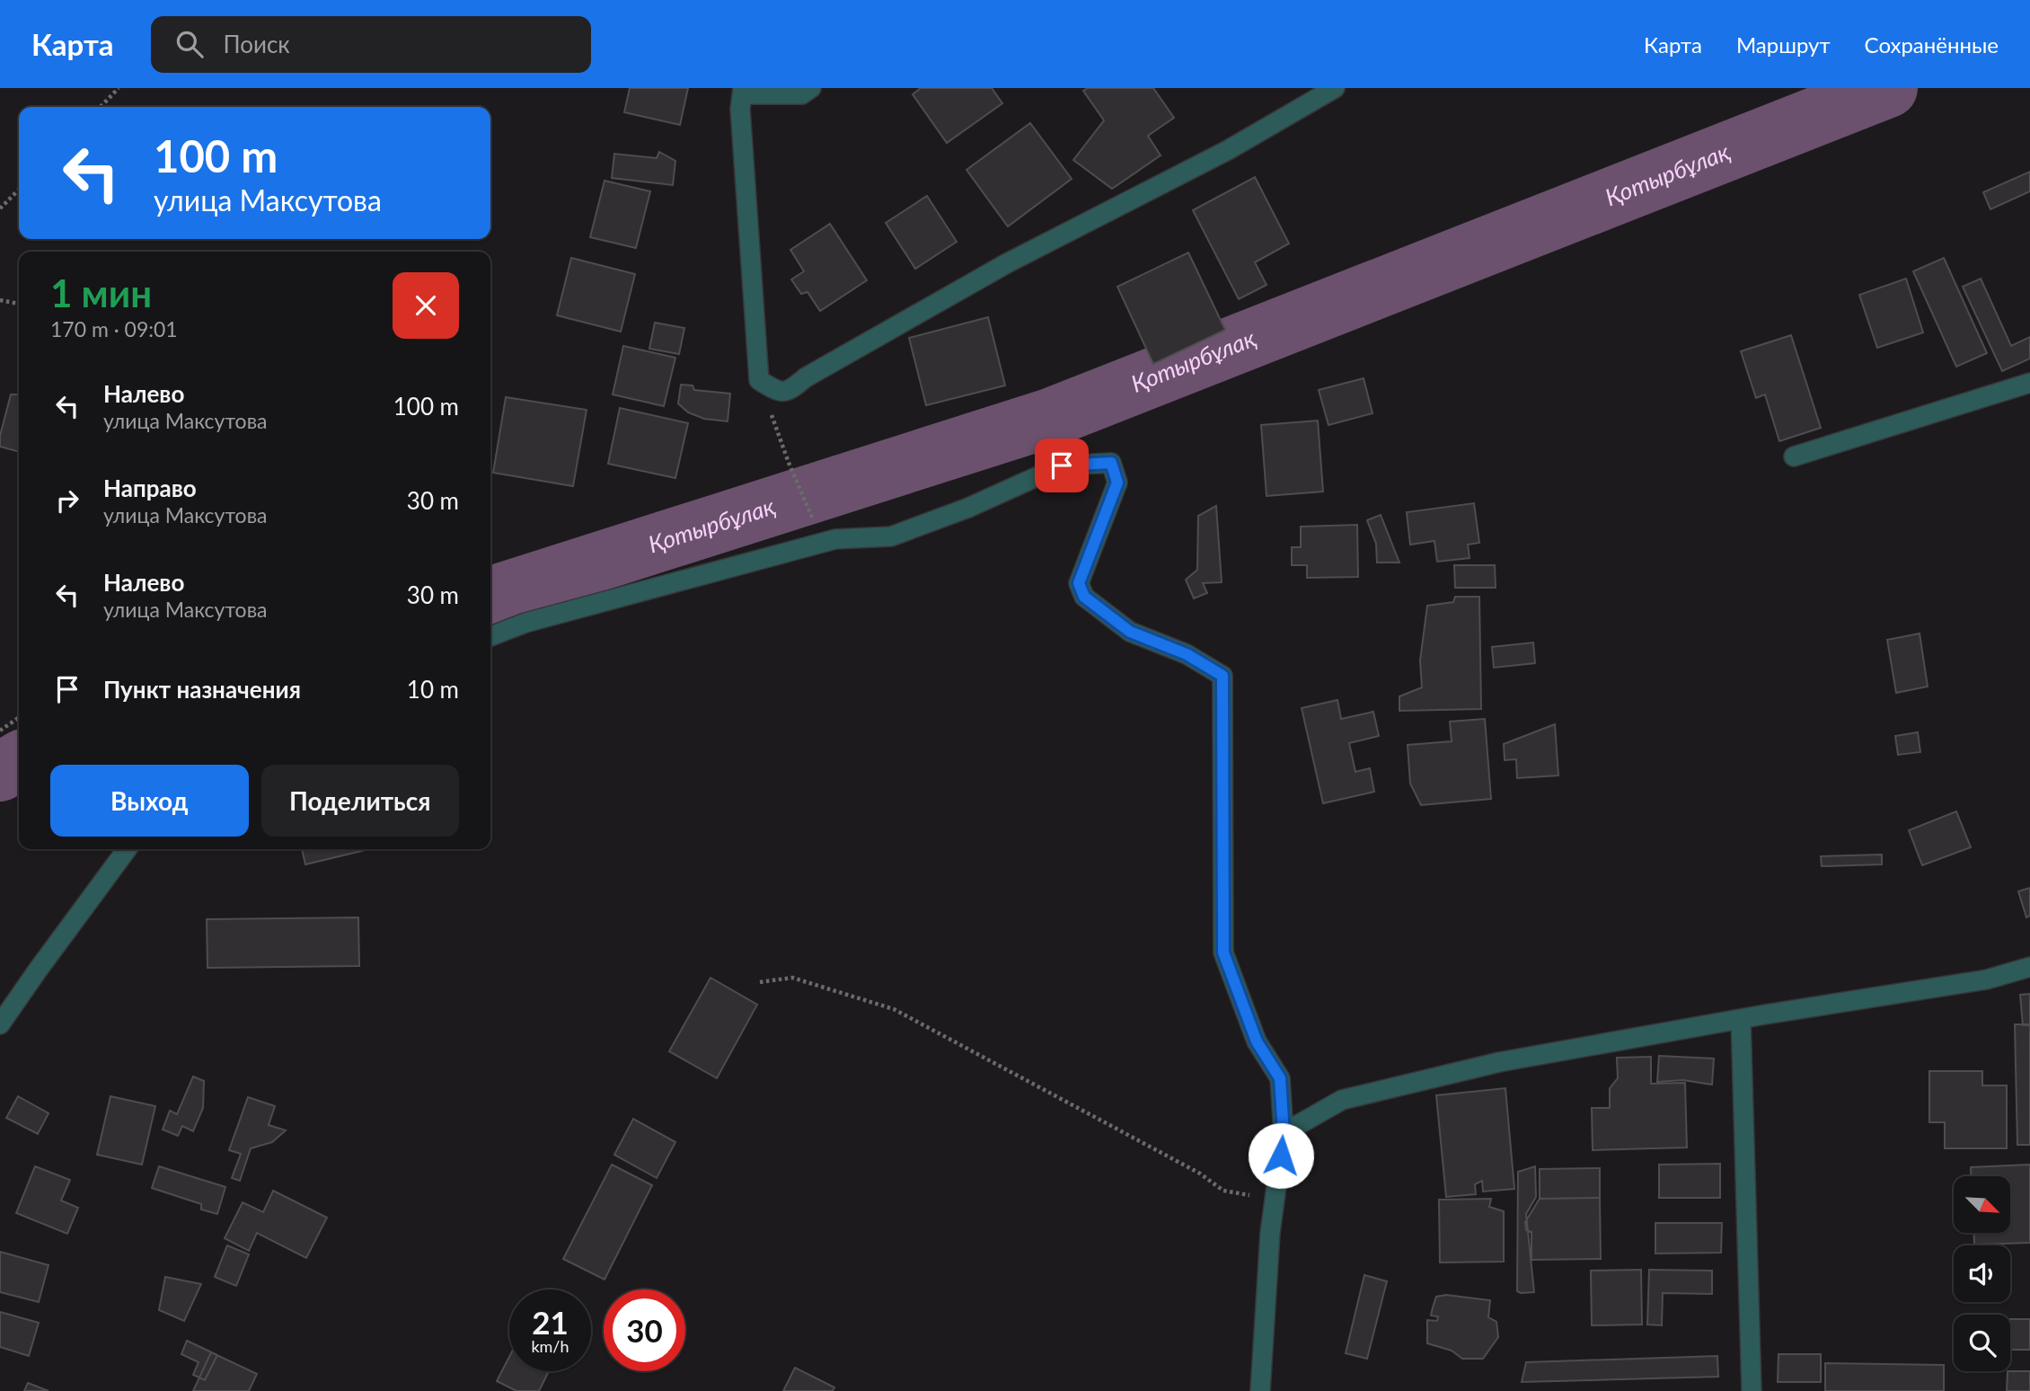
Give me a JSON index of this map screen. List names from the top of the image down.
{
  "water": ["Қотырбұлақ"],
  "north": "bottom right",
  "page": {
    "header": "Карта",
    "search": "Поиск",
    "nav": ["Карта", "Маршрут", "Сохранённые"],
    "turn": ["100 m", "улица Максутова"],
    "heading": ["1 мин", "170 m · 09:01"],
    "list": [
      {
        "name": "Налево",
        "note": "улица Максутова",
        "value": "100 m"
      },
      {
        "name": "Направо",
        "note": "улица Максутова",
        "value": "30 m"
      },
      {
        "name": "Налево",
        "note": "улица Максутова",
        "value": "30 m"
      },
      {
        "name": "Пункт назначения",
        "value": "10 m"
      }
    ],
    "buttons": ["Выход", "Поделиться"],
    "speed": "21 km/h",
    "limit": "30"
  }
}
